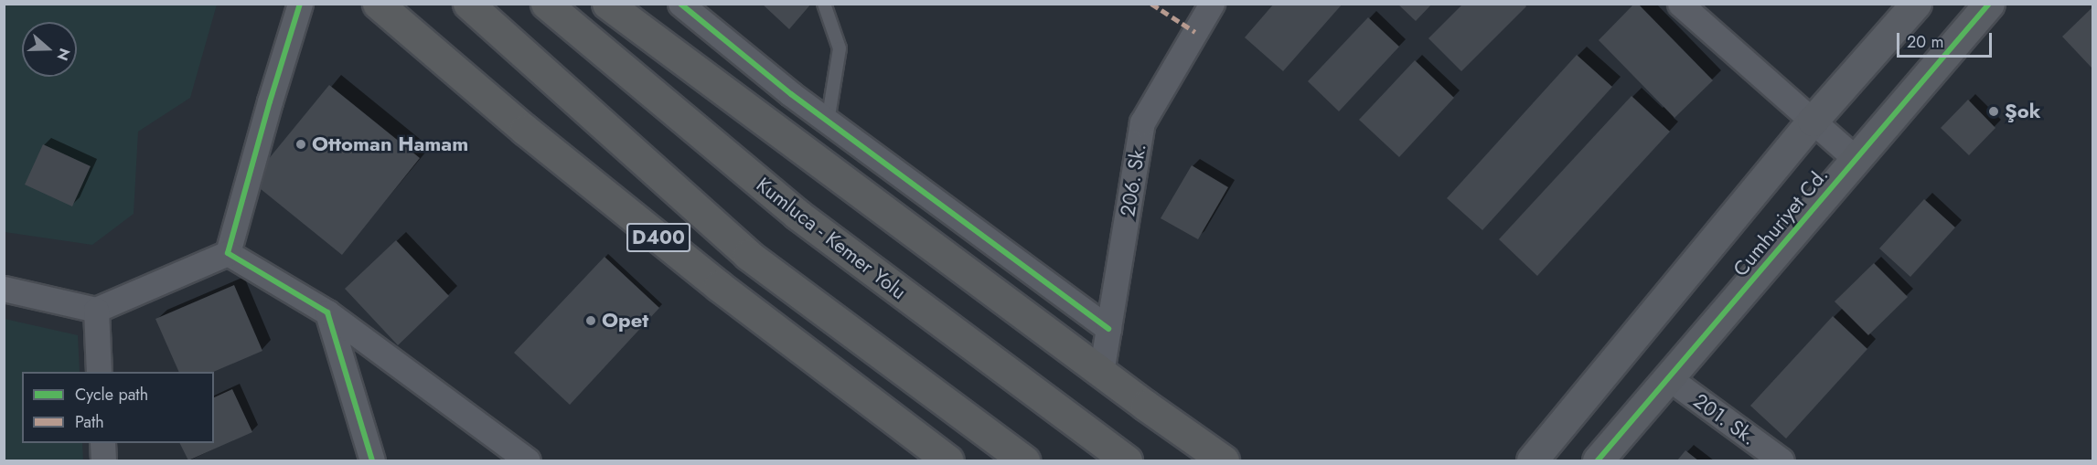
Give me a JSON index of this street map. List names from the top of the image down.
{
  "streets": {
    "highway": ["D400", "Kumluca - Kemer Yolu"],
    "street": ["206. Sk.", "Cumhuriyet Cd.", "201. Sk."]
  },
  "crossings": [
    ["Cumhuriyet Cd.", "201. Sk."]
  ],
  "places": ["Şok", "Ottoman Hamam", "Opet"],
  "legend": ["Cycle path", "Path"],
  "scale_bar": "20 m",
  "north": "right"
}
